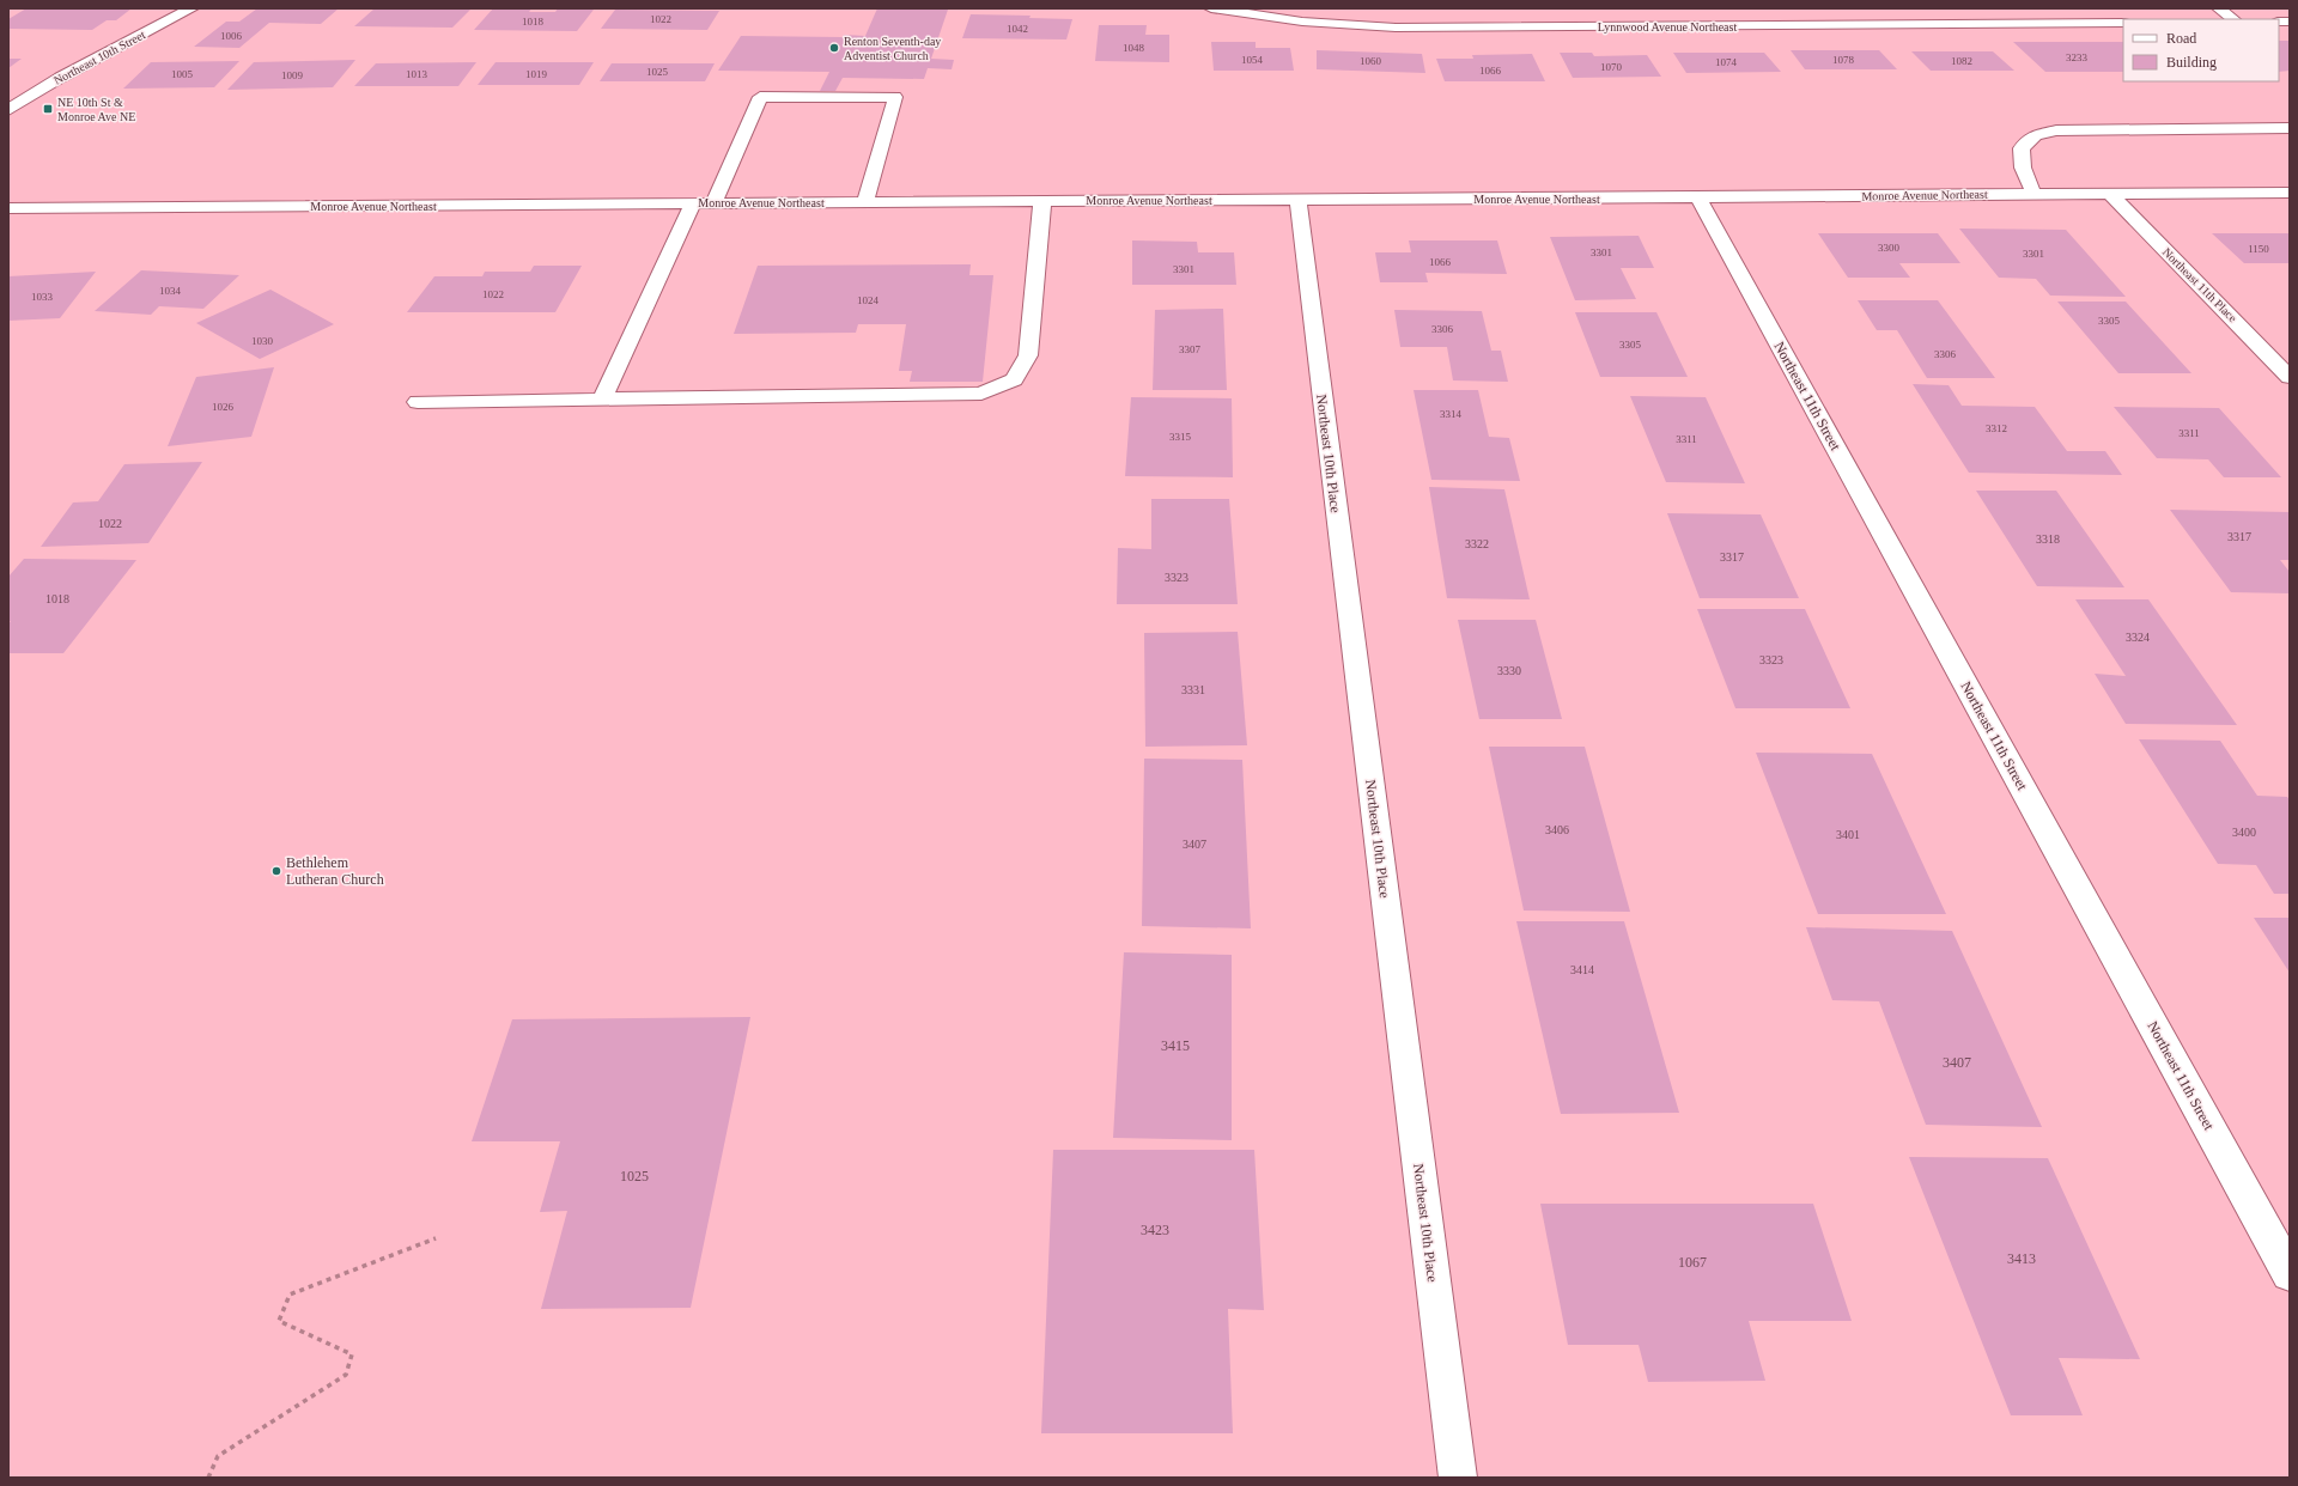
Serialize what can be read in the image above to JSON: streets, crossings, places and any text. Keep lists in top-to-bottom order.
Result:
{
  "streets": {
    "street": [
      "Lynnwood Avenue Northeast",
      "Northeast 10th Street",
      "Monroe Avenue Northeast",
      "Northeast 11th Place",
      "Northeast 11th Street",
      "Northeast 10th Place"
    ]
  },
  "crossings": [
    ["Monroe Avenue Northeast", "Northeast 11th Place"],
    ["Monroe Avenue Northeast", "Northeast 11th Street"],
    ["Monroe Avenue Northeast", "Northeast 10th Place"]
  ],
  "places": {
    "other": ["Renton Seventh-day Adventist Church", "Bethlehem Lutheran Church"],
    "transit": ["NE 10th St & Monroe Ave NE"]
  },
  "house_numbers": [
    "1022",
    "1018",
    "1042",
    "1006",
    "1048",
    "3233",
    "1054",
    "1078",
    "1060",
    "1082",
    "1074",
    "1070",
    "1066",
    "1025",
    "1005",
    "1013",
    "1019",
    "1009",
    "3300",
    "1150",
    "3301",
    "3301",
    "1066",
    "3301",
    "1034",
    "1022",
    "1033",
    "1024",
    "3305",
    "3306",
    "1030",
    "3305",
    "3307",
    "3306",
    "1026",
    "3314",
    "3312",
    "3311",
    "3315",
    "3311",
    "1022",
    "3317",
    "3318",
    "3322",
    "3317",
    "3323",
    "1018",
    "3324",
    "3323",
    "3330",
    "3331",
    "3406",
    "3400",
    "3401",
    "3407",
    "3414",
    "3415",
    "3407",
    "1025",
    "3423",
    "3413",
    "1067"
  ],
  "legend": ["Road", "Building"]
}
